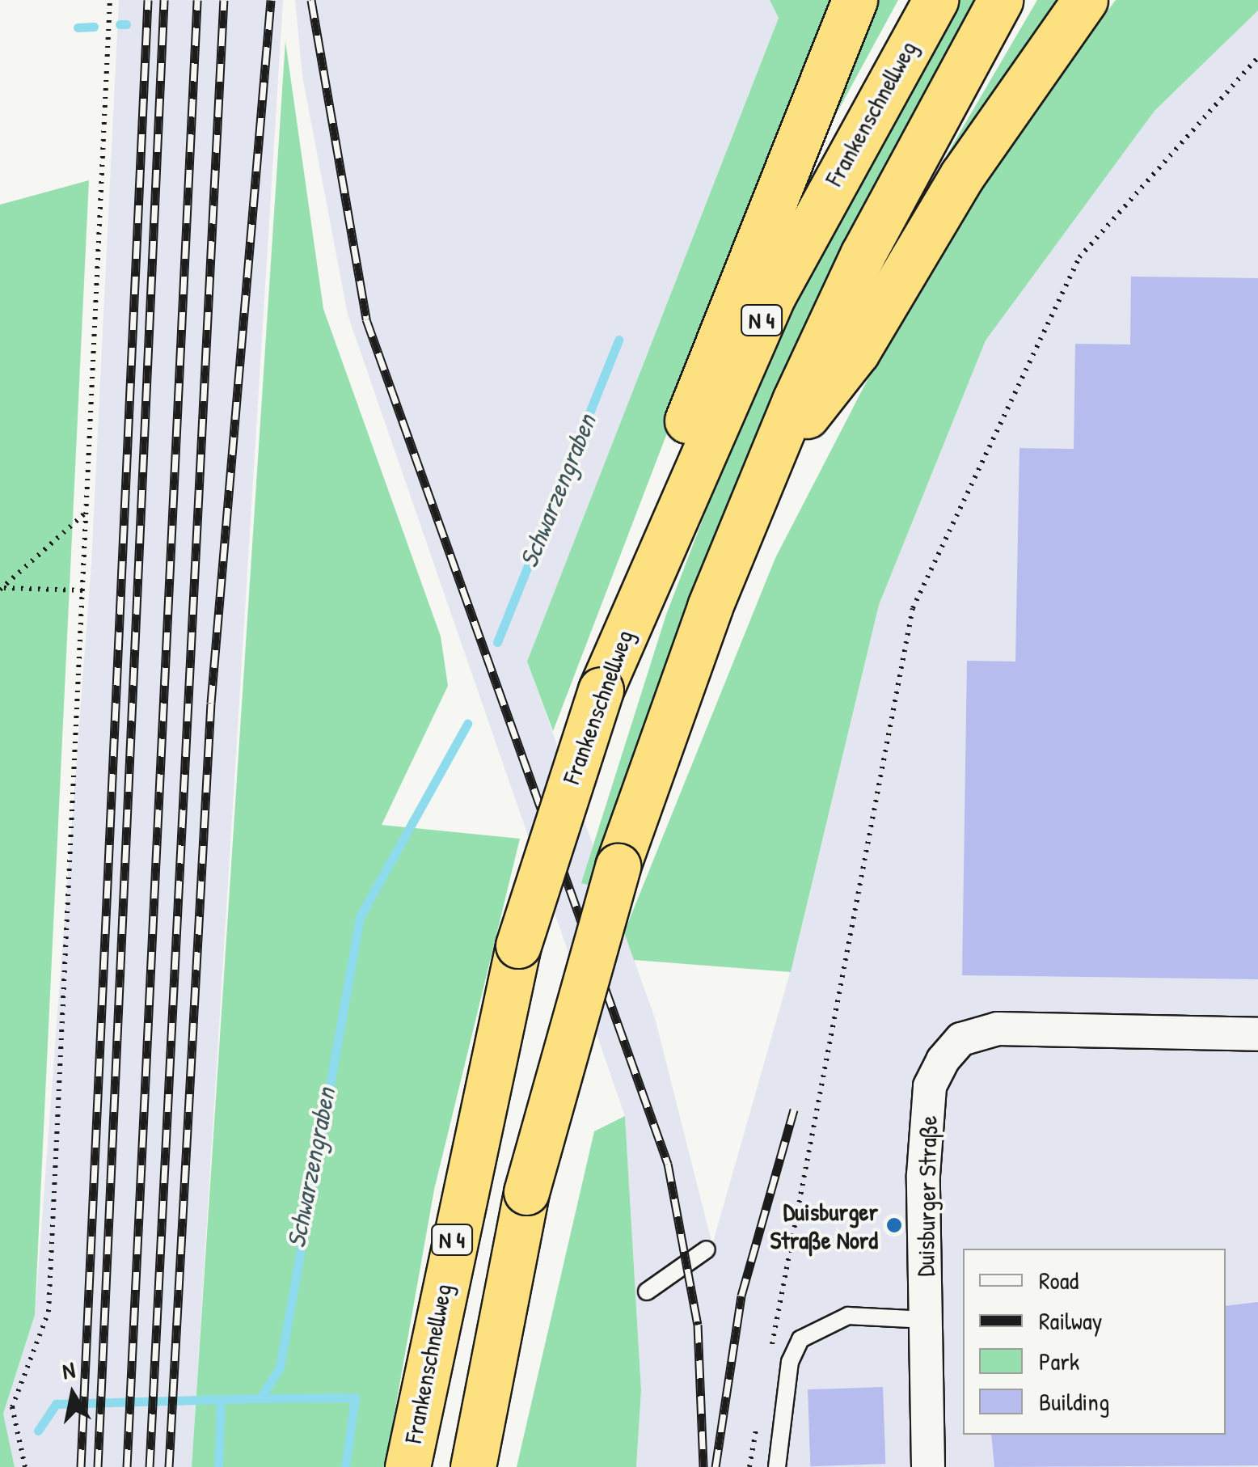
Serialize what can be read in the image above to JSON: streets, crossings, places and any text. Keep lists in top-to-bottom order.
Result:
{
  "streets": {
    "highway": ["Frankenschnellweg", "N 4"],
    "street": ["Duisburger Straße"]
  },
  "water": ["Schwarzengraben"],
  "places": ["Duisburger Straße Nord"],
  "legend": [
    "Road",
    "Railway",
    "Park",
    "Building"
  ],
  "north": "top"
}
